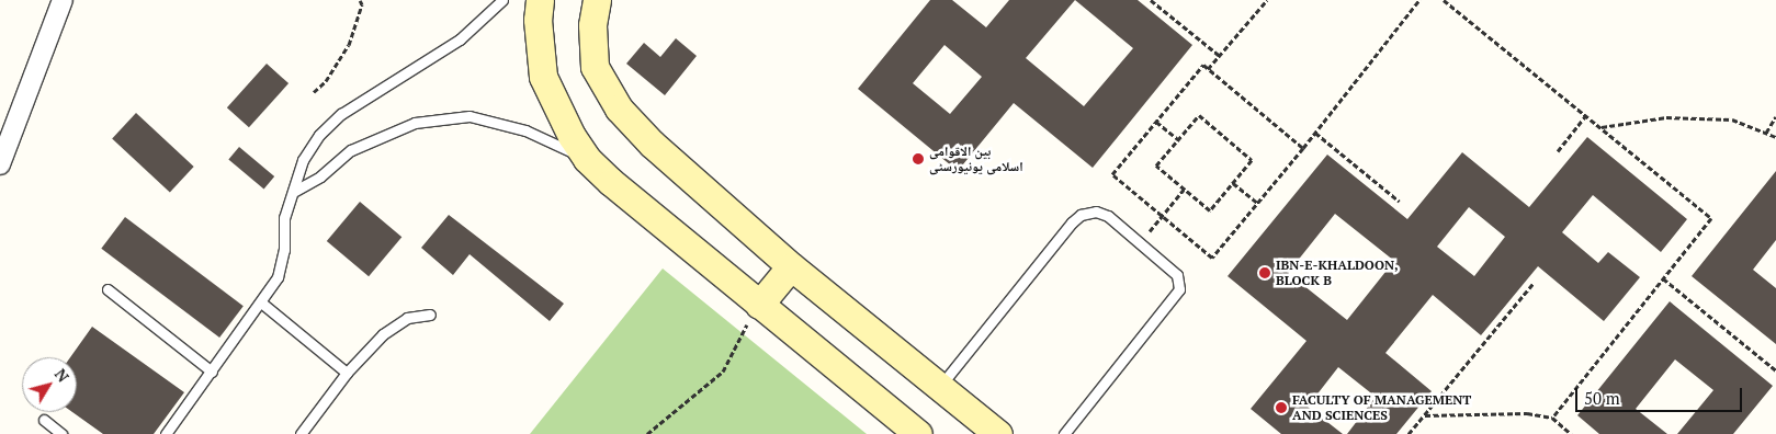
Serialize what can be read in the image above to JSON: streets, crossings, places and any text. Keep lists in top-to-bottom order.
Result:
{
  "places": ["بین الاقوامی اسلامی یونیورسٹی", "IBN-E-KHALDOON, BLOCK B", "FACULTY OF MANAGEMENT AND SCIENCES"],
  "scale_bar": "50 m",
  "north": "top right"
}
